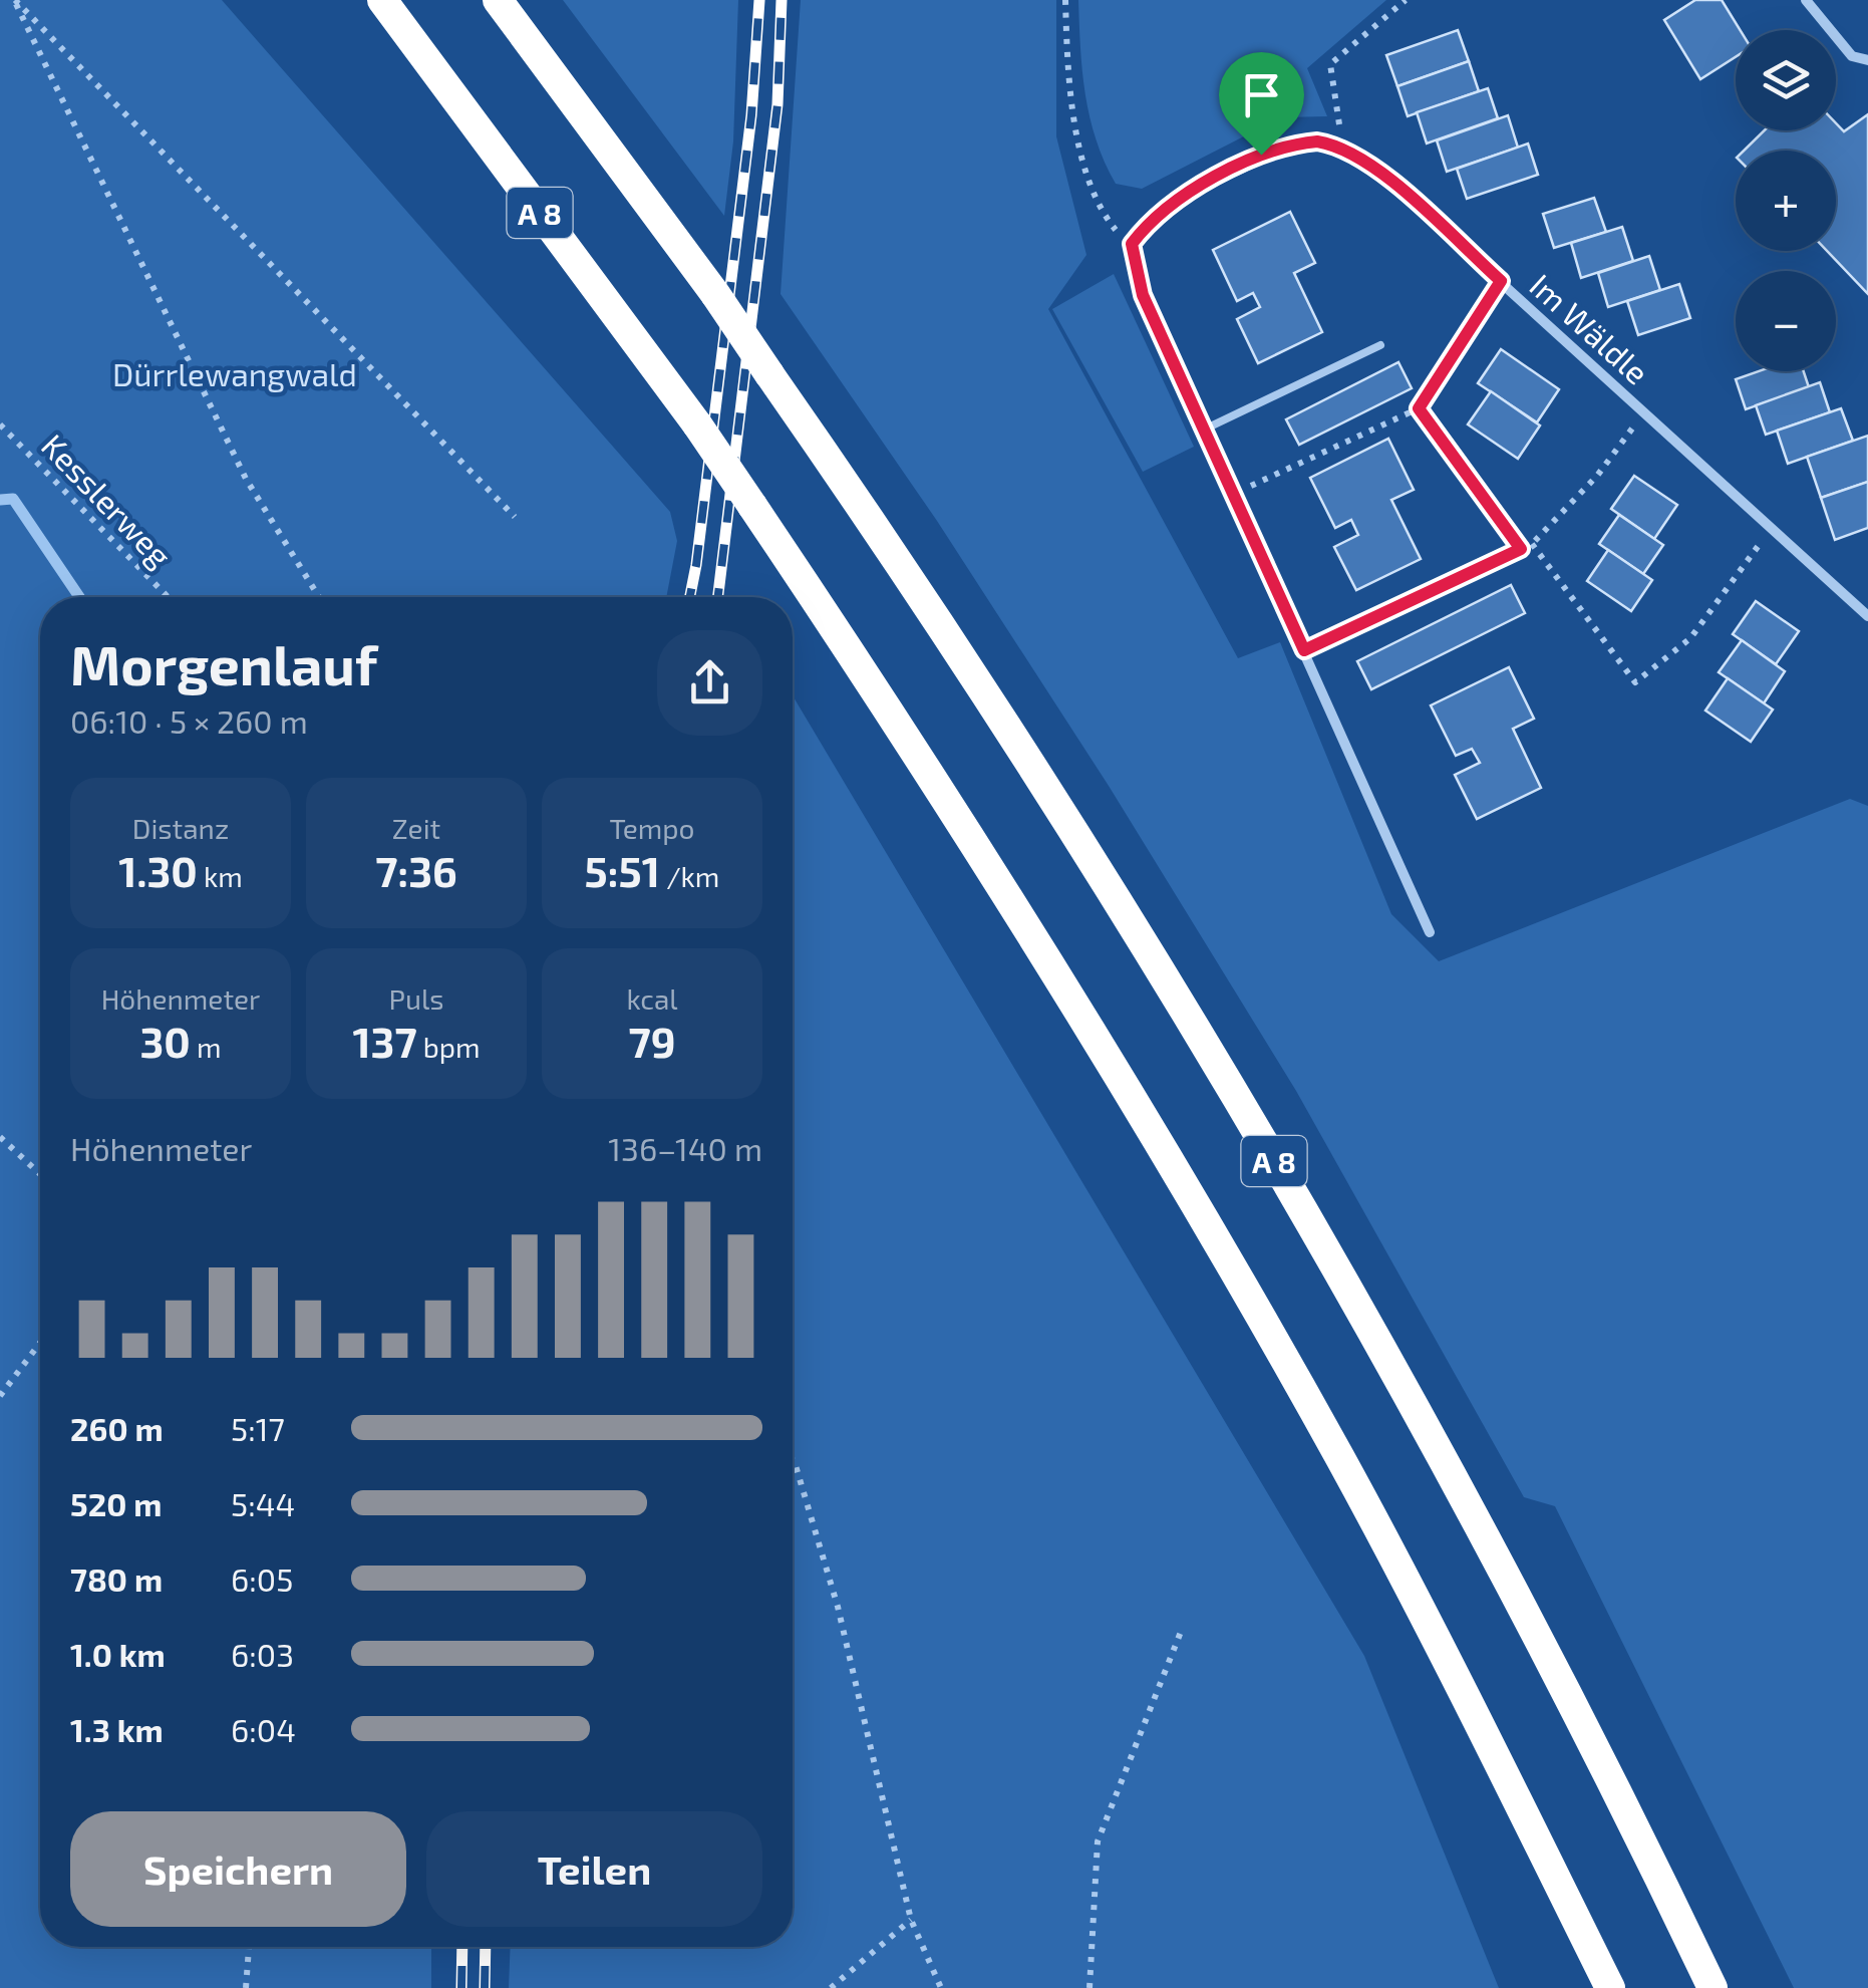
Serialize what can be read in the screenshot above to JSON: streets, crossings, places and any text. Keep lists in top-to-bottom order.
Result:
{
  "streets": {
    "highway": ["A 8"],
    "street": ["Im Wäldle"],
    "path": ["Kesslerweg"]
  },
  "parks": ["Dürrlewangwald"],
  "page": {
    "map_buttons": ["+", "−"],
    "heading": ["Morgenlauf", "06:10 · 5 × 260 m"],
    "stats": [
      ["Distanz", "1.30 km"],
      ["Zeit", "7:36"],
      ["Tempo", "5:51 /km"],
      ["Höhenmeter", "30 m"],
      ["Puls", "137 bpm"],
      ["kcal", "79"]
    ],
    "chart": ["Höhenmeter", "136–140 m"],
    "list": [
      {
        "name": "260 m",
        "note": "5:17"
      },
      {
        "name": "520 m",
        "note": "5:44"
      },
      {
        "name": "780 m",
        "note": "6:05"
      },
      {
        "name": "1.0 km",
        "note": "6:03"
      },
      {
        "name": "1.3 km",
        "note": "6:04"
      }
    ],
    "buttons": ["Speichern", "Teilen"]
  }
}
